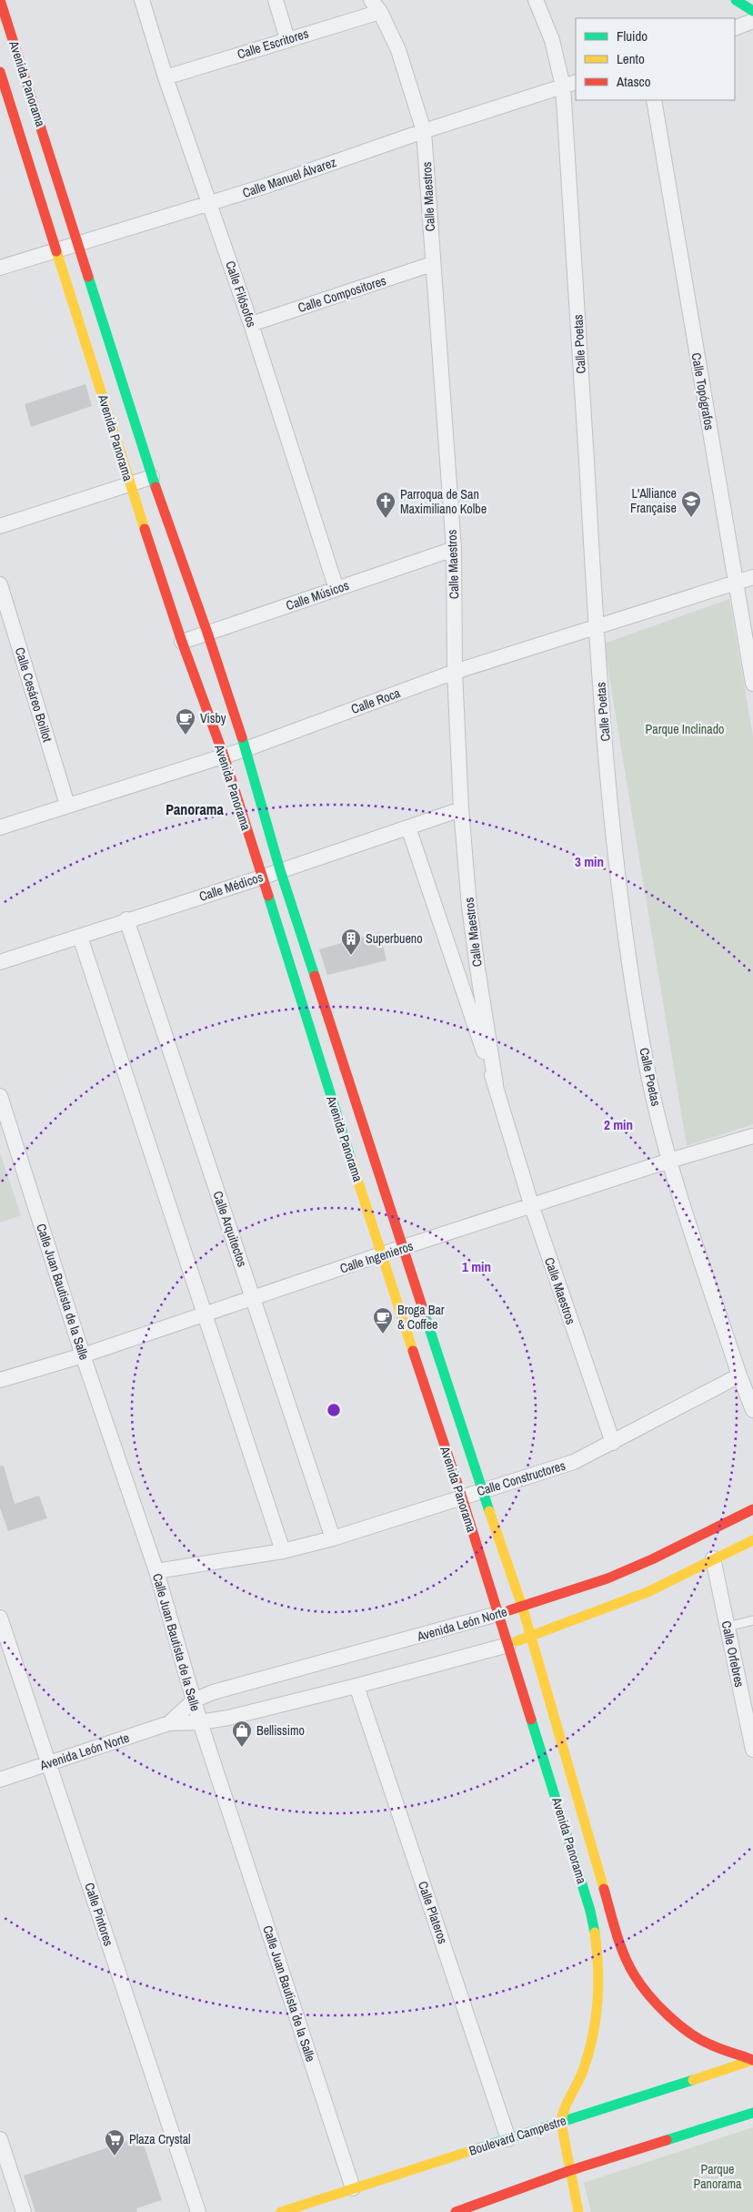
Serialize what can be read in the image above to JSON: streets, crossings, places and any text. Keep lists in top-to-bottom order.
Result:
{
  "streets": {
    "street": [
      "Calle Escritores",
      "Avenida Panorama",
      "Calle Manuel Álvarez",
      "Calle Maestros",
      "Calle Filósofos",
      "Calle Compositores",
      "Calle Poetas",
      "Calle Topógrafos",
      "Calle Músicos",
      "Calle Cesáreo Boillot",
      "Calle Roca",
      "Calle Médicos",
      "Calle Arquitectos",
      "Calle Ingenieros",
      "Calle Juan Bautista de la Salle",
      "Calle Constructores",
      "Avenida León Norte",
      "Calle Orfebres",
      "Calle Plateros",
      "Calle Pintores",
      "Boulevard Campestre"
    ]
  },
  "crossings": [
    ["Calle Escritores", "Calle Maestros"],
    ["Calle Escritores", "Calle Filósofos"],
    ["Avenida Panorama", "Calle Manuel Álvarez"],
    ["Avenida Panorama", "Calle Músicos"],
    ["Avenida Panorama", "Calle Roca"],
    ["Avenida Panorama", "Calle Médicos"],
    ["Avenida Panorama", "Calle Ingenieros"],
    ["Avenida Panorama", "Calle Constructores"],
    ["Avenida Panorama", "Avenida León Norte"],
    ["Avenida Panorama", "Boulevard Campestre"],
    ["Calle Manuel Álvarez", "Calle Maestros"],
    ["Calle Manuel Álvarez", "Calle Filósofos"],
    ["Calle Manuel Álvarez", "Calle Poetas"],
    ["Calle Maestros", "Calle Compositores"],
    ["Calle Maestros", "Calle Músicos"],
    ["Calle Maestros", "Calle Roca"],
    ["Calle Maestros", "Calle Médicos"],
    ["Calle Maestros", "Calle Ingenieros"],
    ["Calle Maestros", "Calle Constructores"],
    ["Calle Filósofos", "Calle Compositores"],
    ["Calle Filósofos", "Calle Músicos"],
    ["Calle Poetas", "Calle Roca"],
    ["Calle Poetas", "Calle Ingenieros"],
    ["Calle Poetas", "Calle Constructores"],
    ["Calle Topógrafos", "Calle Roca"],
    ["Calle Cesáreo Boillot", "Calle Roca"],
    ["Calle Médicos", "Calle Arquitectos"],
    ["Calle Arquitectos", "Calle Ingenieros"],
    ["Calle Arquitectos", "Calle Constructores"],
    ["Calle Ingenieros", "Calle Juan Bautista de la Salle"],
    ["Calle Juan Bautista de la Salle", "Calle Constructores"],
    ["Calle Juan Bautista de la Salle", "Avenida León Norte"],
    ["Calle Juan Bautista de la Salle", "Boulevard Campestre"],
    ["Avenida León Norte", "Calle Orfebres"],
    ["Avenida León Norte", "Calle Plateros"],
    ["Avenida León Norte", "Calle Pintores"],
    ["Calle Plateros", "Boulevard Campestre"]
  ],
  "districts": ["Panorama"],
  "parks": ["Parque Inclinado", "Parque Panorama"],
  "places": {
    "school or university": ["L'Alliance Française"],
    "church": ["Parroqua de San Maximiliano Kolbe"],
    "cafe": ["Visby", "Broga Bar & Coffee"],
    "building": ["Superbueno"],
    "shop": ["Bellissimo"],
    "supermarket": ["Plaza Crystal"]
  },
  "legend": ["Fluido", "Lento", "Atasco"],
  "rings": ["3 min", "2 min", "1 min"]
}
